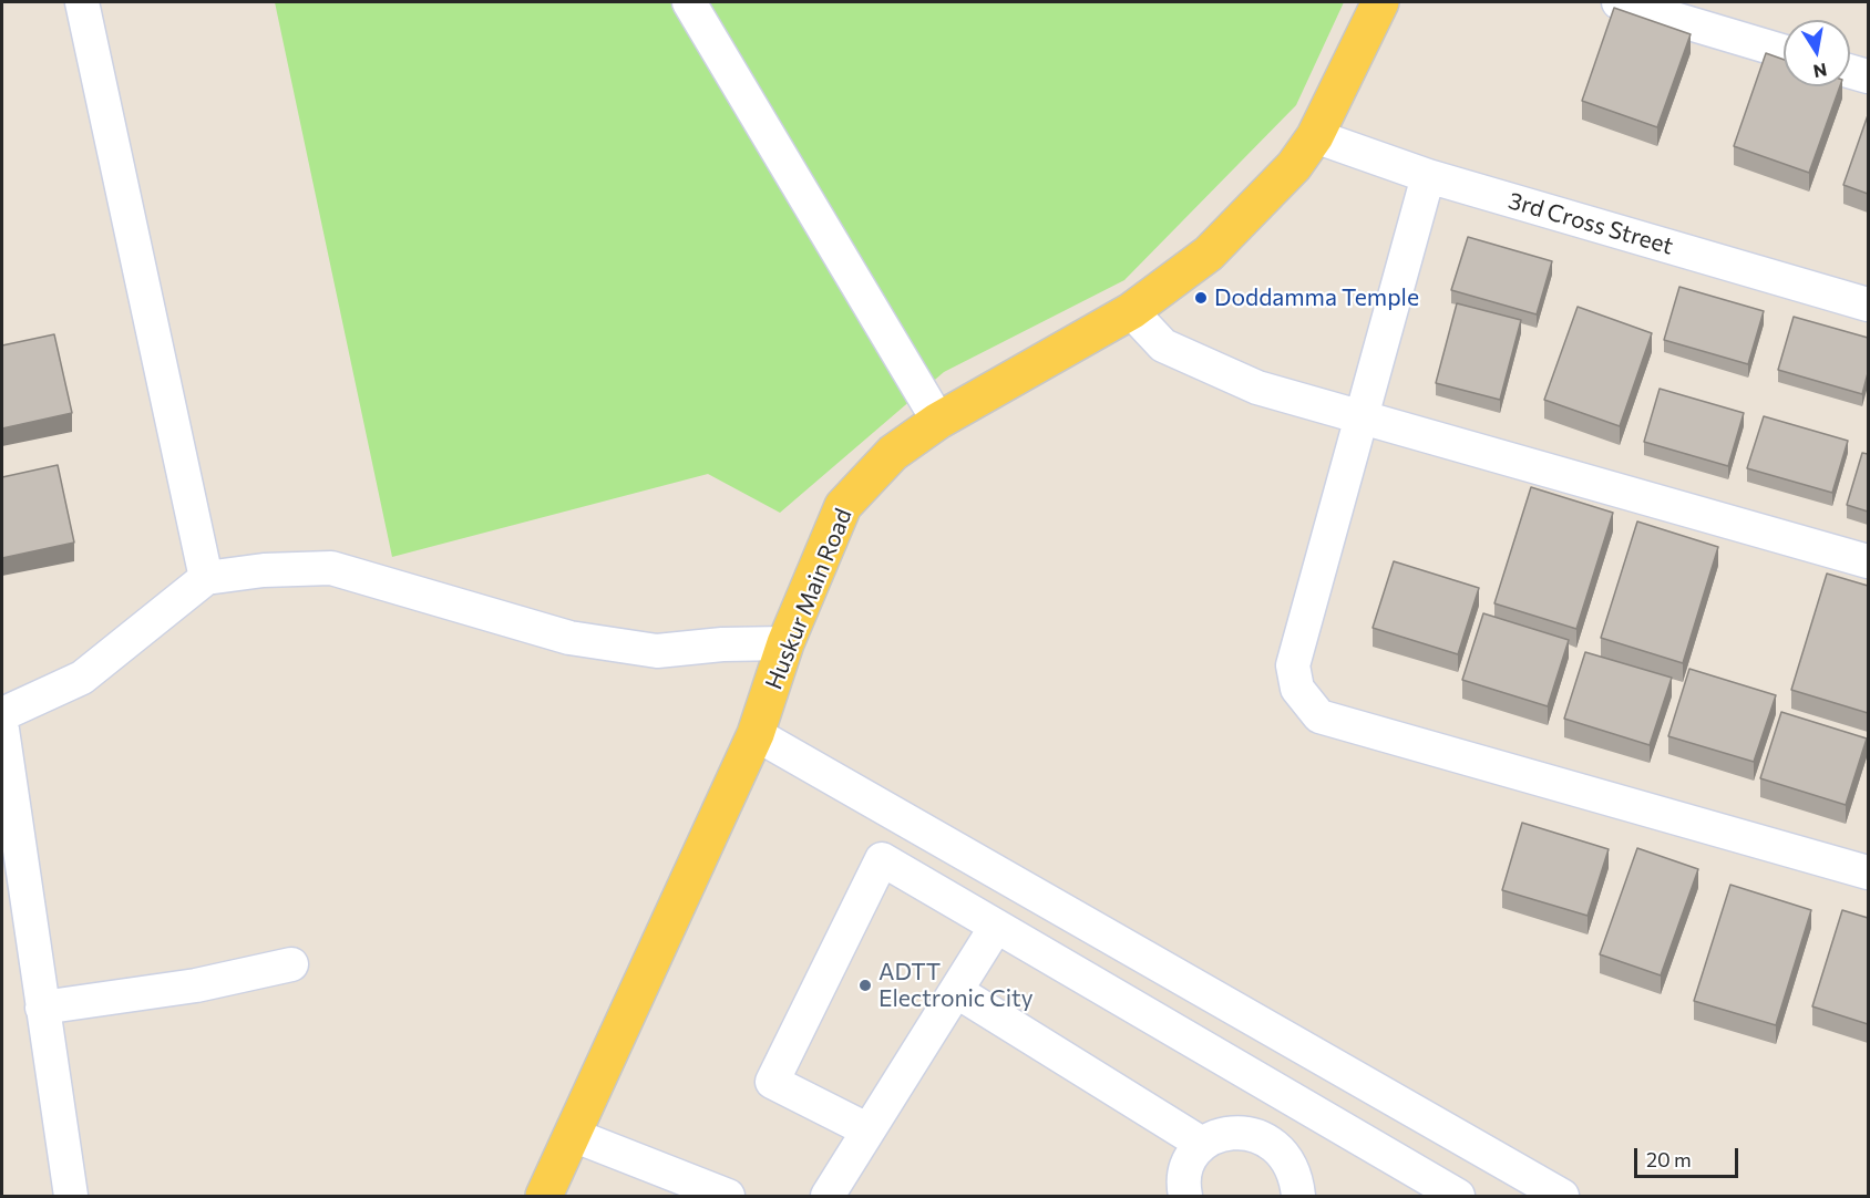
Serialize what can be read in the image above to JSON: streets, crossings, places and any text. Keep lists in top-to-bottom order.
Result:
{
  "streets": {
    "main road": ["Huskur Main Road"],
    "street": ["3rd Cross Street"]
  },
  "crossings": [
    ["3rd Cross Street", "Huskur Main Road"]
  ],
  "places": ["Doddamma Temple", "ADTT Electronic City"],
  "scale_bar": "20 m",
  "north": "bottom"
}
